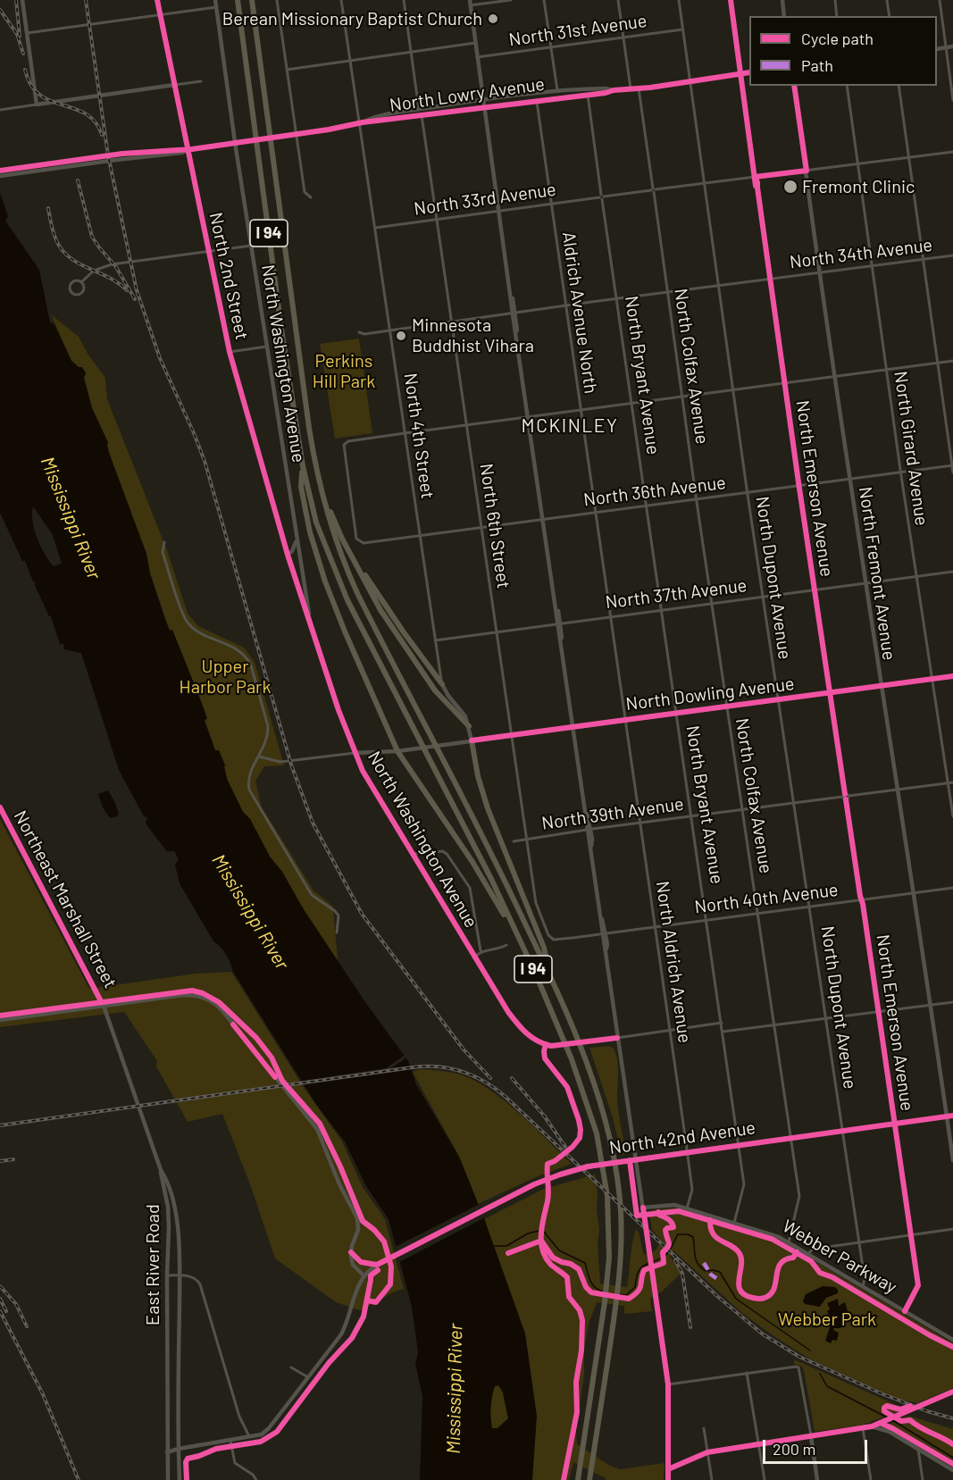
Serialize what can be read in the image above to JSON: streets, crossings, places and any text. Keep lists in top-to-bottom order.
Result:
{
  "streets": {
    "highway": ["I 94"],
    "street": [
      "North 31st Avenue",
      "North Lowry Avenue",
      "North 33rd Avenue",
      "North 34th Avenue",
      "North 2nd Street",
      "Aldrich Avenue North",
      "North Washington Avenue",
      "North Colfax Avenue",
      "North Bryant Avenue",
      "North 4th Street",
      "North Girard Avenue",
      "North Emerson Avenue",
      "North 36th Avenue",
      "North 6th Street",
      "North Fremont Avenue",
      "North Dupont Avenue",
      "North 37th Avenue",
      "North Dowling Avenue",
      "North 39th Avenue",
      "North 40th Avenue",
      "Northeast Marshall Street",
      "North Aldrich Avenue",
      "North 42nd Avenue",
      "Webber Parkway",
      "East River Road"
    ]
  },
  "crossings": [
    ["North 31st Avenue", "North Dupont Avenue"],
    ["North Lowry Avenue", "North 2nd Street"],
    ["North Lowry Avenue", "Aldrich Avenue North"],
    ["North Lowry Avenue", "North Washington Avenue"],
    ["North Lowry Avenue", "North Colfax Avenue"],
    ["North Lowry Avenue", "North Bryant Avenue"],
    ["North Lowry Avenue", "North 4th Street"],
    ["North Lowry Avenue", "North Emerson Avenue"],
    ["North Lowry Avenue", "North 6th Street"],
    ["North Lowry Avenue", "North Dupont Avenue"],
    ["North 33rd Avenue", "Aldrich Avenue North"],
    ["North 33rd Avenue", "North Colfax Avenue"],
    ["North 33rd Avenue", "North Bryant Avenue"],
    ["North 33rd Avenue", "North 4th Street"],
    ["North 33rd Avenue", "North Girard Avenue"],
    ["North 33rd Avenue", "North Emerson Avenue"],
    ["North 33rd Avenue", "North 6th Street"],
    ["North 33rd Avenue", "North Fremont Avenue"],
    ["North 33rd Avenue", "North Dupont Avenue"],
    ["North 34th Avenue", "Aldrich Avenue North"],
    ["North 34th Avenue", "North Colfax Avenue"],
    ["North 34th Avenue", "North Bryant Avenue"],
    ["North 34th Avenue", "North 4th Street"],
    ["North 34th Avenue", "North Girard Avenue"],
    ["North 34th Avenue", "North Emerson Avenue"],
    ["North 34th Avenue", "North 6th Street"],
    ["North 34th Avenue", "North Fremont Avenue"],
    ["North 34th Avenue", "North Dupont Avenue"],
    ["North 2nd Street", "North Washington Avenue"],
    ["Aldrich Avenue North", "North 36th Avenue"],
    ["Aldrich Avenue North", "North 37th Avenue"],
    ["Aldrich Avenue North", "North Dowling Avenue"],
    ["Aldrich Avenue North", "North Aldrich Avenue"],
    ["North Washington Avenue", "North Dowling Avenue"],
    ["North Colfax Avenue", "North 36th Avenue"],
    ["North Colfax Avenue", "North 37th Avenue"],
    ["North Colfax Avenue", "North Dowling Avenue"],
    ["North Colfax Avenue", "North 39th Avenue"],
    ["North Colfax Avenue", "North 40th Avenue"],
    ["North Colfax Avenue", "North 42nd Avenue"],
    ["North Colfax Avenue", "Webber Parkway"],
    ["North Bryant Avenue", "North 36th Avenue"],
    ["North Bryant Avenue", "North 37th Avenue"],
    ["North Bryant Avenue", "North Dowling Avenue"],
    ["North Bryant Avenue", "North 39th Avenue"],
    ["North Bryant Avenue", "North 40th Avenue"],
    ["North Bryant Avenue", "North 42nd Avenue"],
    ["North Bryant Avenue", "Webber Parkway"],
    ["North 4th Street", "North 36th Avenue"],
    ["North 4th Street", "North 37th Avenue"],
    ["North 4th Street", "North Dowling Avenue"],
    ["North Girard Avenue", "North 36th Avenue"],
    ["North Girard Avenue", "North 37th Avenue"],
    ["North Girard Avenue", "North Dowling Avenue"],
    ["North Girard Avenue", "North 39th Avenue"],
    ["North Emerson Avenue", "North 36th Avenue"],
    ["North Emerson Avenue", "North 37th Avenue"],
    ["North Emerson Avenue", "North Dowling Avenue"],
    ["North Emerson Avenue", "North 39th Avenue"],
    ["North Emerson Avenue", "North 40th Avenue"],
    ["North Emerson Avenue", "North 42nd Avenue"],
    ["North Emerson Avenue", "Webber Parkway"],
    ["North 36th Avenue", "North 6th Street"],
    ["North 36th Avenue", "North Fremont Avenue"],
    ["North 36th Avenue", "North Dupont Avenue"],
    ["North 6th Street", "North 37th Avenue"],
    ["North 6th Street", "North Dowling Avenue"],
    ["North 6th Street", "North 39th Avenue"],
    ["North 6th Street", "North 40th Avenue"],
    ["North Fremont Avenue", "North 37th Avenue"],
    ["North Fremont Avenue", "North Dowling Avenue"],
    ["North Fremont Avenue", "North 39th Avenue"],
    ["North Fremont Avenue", "North 40th Avenue"],
    ["North Fremont Avenue", "North 42nd Avenue"],
    ["North Dupont Avenue", "North 37th Avenue"],
    ["North Dupont Avenue", "North Dowling Avenue"],
    ["North Dupont Avenue", "North 39th Avenue"],
    ["North Dupont Avenue", "North 40th Avenue"],
    ["North Dupont Avenue", "North 42nd Avenue"],
    ["North Dupont Avenue", "Webber Parkway"],
    ["North Dowling Avenue", "North Aldrich Avenue"],
    ["North 39th Avenue", "North Aldrich Avenue"],
    ["North 40th Avenue", "North Aldrich Avenue"],
    ["Northeast Marshall Street", "East River Road"],
    ["North Aldrich Avenue", "North 42nd Avenue"],
    ["North Aldrich Avenue", "Webber Parkway"]
  ],
  "districts": ["MCKINLEY"],
  "water": ["Mississippi River"],
  "parks": ["Perkins Hill Park", "Upper Harbor Park", "Webber Park"],
  "places": ["Berean Missionary Baptist Church", "Fremont Clinic", "Minnesota Buddhist Vihara"],
  "legend": ["Cycle path", "Path"],
  "scale_bar": "200 m"
}
